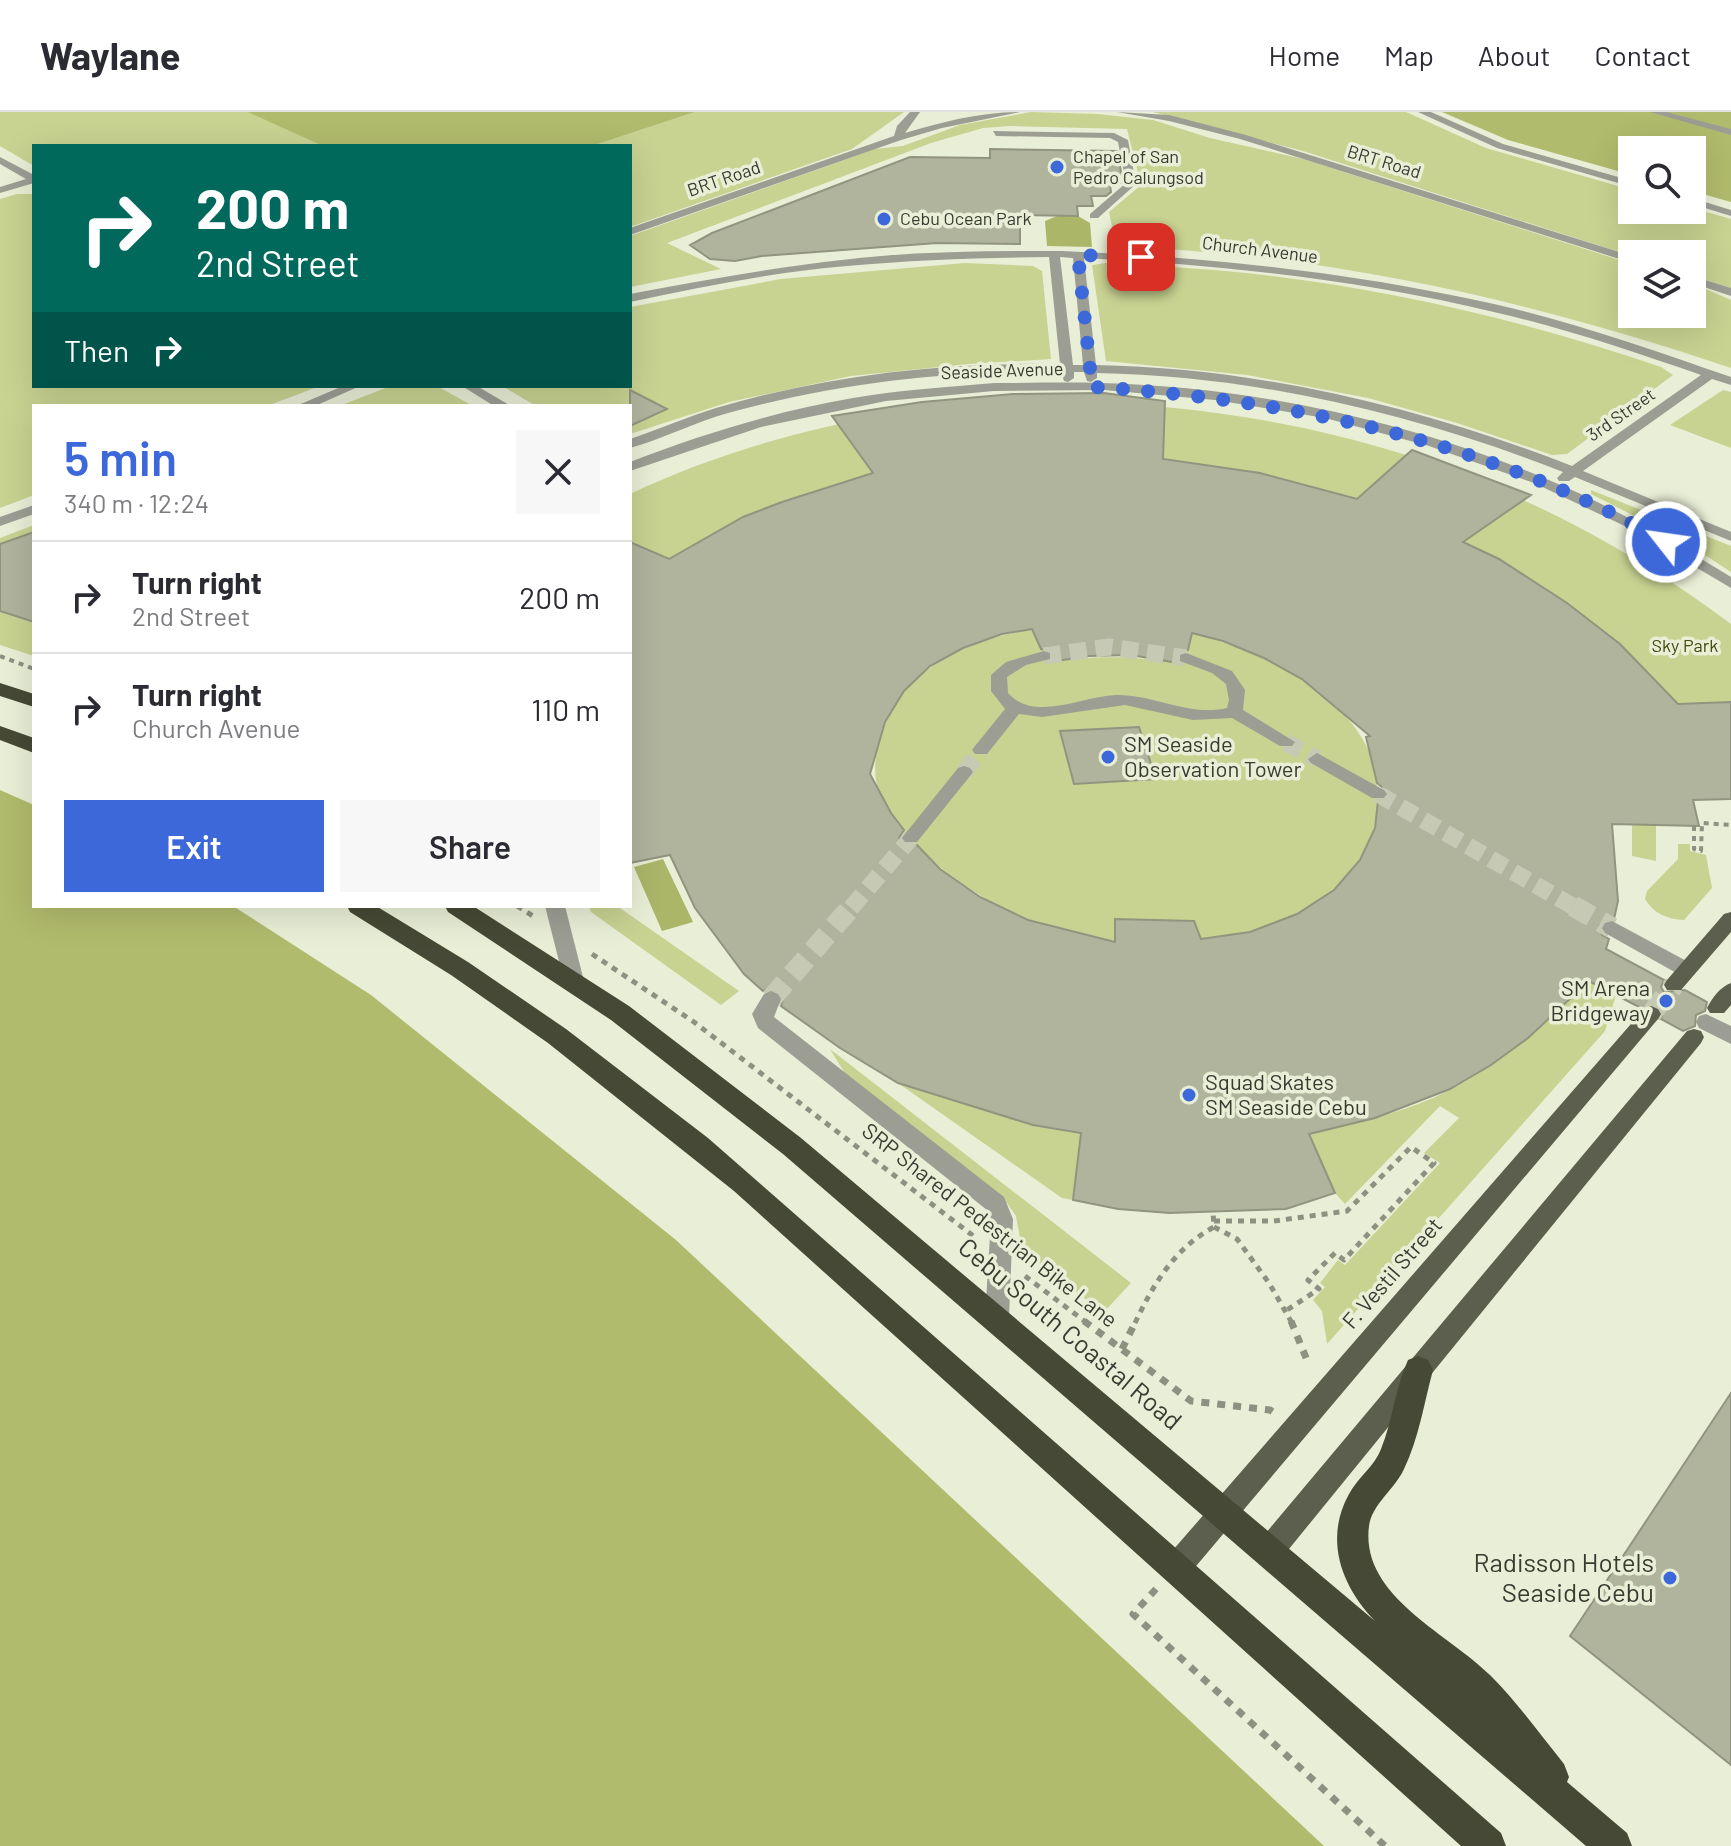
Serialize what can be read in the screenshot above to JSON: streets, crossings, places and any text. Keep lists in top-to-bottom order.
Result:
{
  "streets": {
    "highway": ["Cebu South Coastal Road"],
    "main road": ["F. Vestil Street"],
    "street": [
      "BRT Road",
      "Church Avenue",
      "Seaside Avenue",
      "3rd Street"
    ],
    "path": ["SRP Shared Pedestrian Bike Lane"]
  },
  "crossings": [
    ["Church Avenue", "3rd Street"],
    ["Seaside Avenue", "3rd Street"],
    ["SRP Shared Pedestrian Bike Lane", "F. Vestil Street"],
    ["F. Vestil Street", "Cebu South Coastal Road"]
  ],
  "parks": ["Sky Park"],
  "places": [
    "Chapel of San Pedro Calungsod",
    "Cebu Ocean Park",
    "SM Seaside Observation Tower",
    "SM Arena Bridgeway",
    "Squad Skates SM Seaside Cebu",
    "Radisson Hotels Seaside Cebu"
  ],
  "page": {
    "header": "Waylane",
    "nav": [
      "Home",
      "Map",
      "About",
      "Contact"
    ],
    "turn": ["200 m", "2nd Street"],
    "then": "Then",
    "heading": ["5 min", "340 m · 12:24"],
    "list": [
      {
        "name": "Turn right",
        "note": "2nd Street",
        "value": "200 m"
      },
      {
        "name": "Turn right",
        "note": "Church Avenue",
        "value": "110 m"
      }
    ],
    "buttons": ["Exit", "Share"]
  }
}
